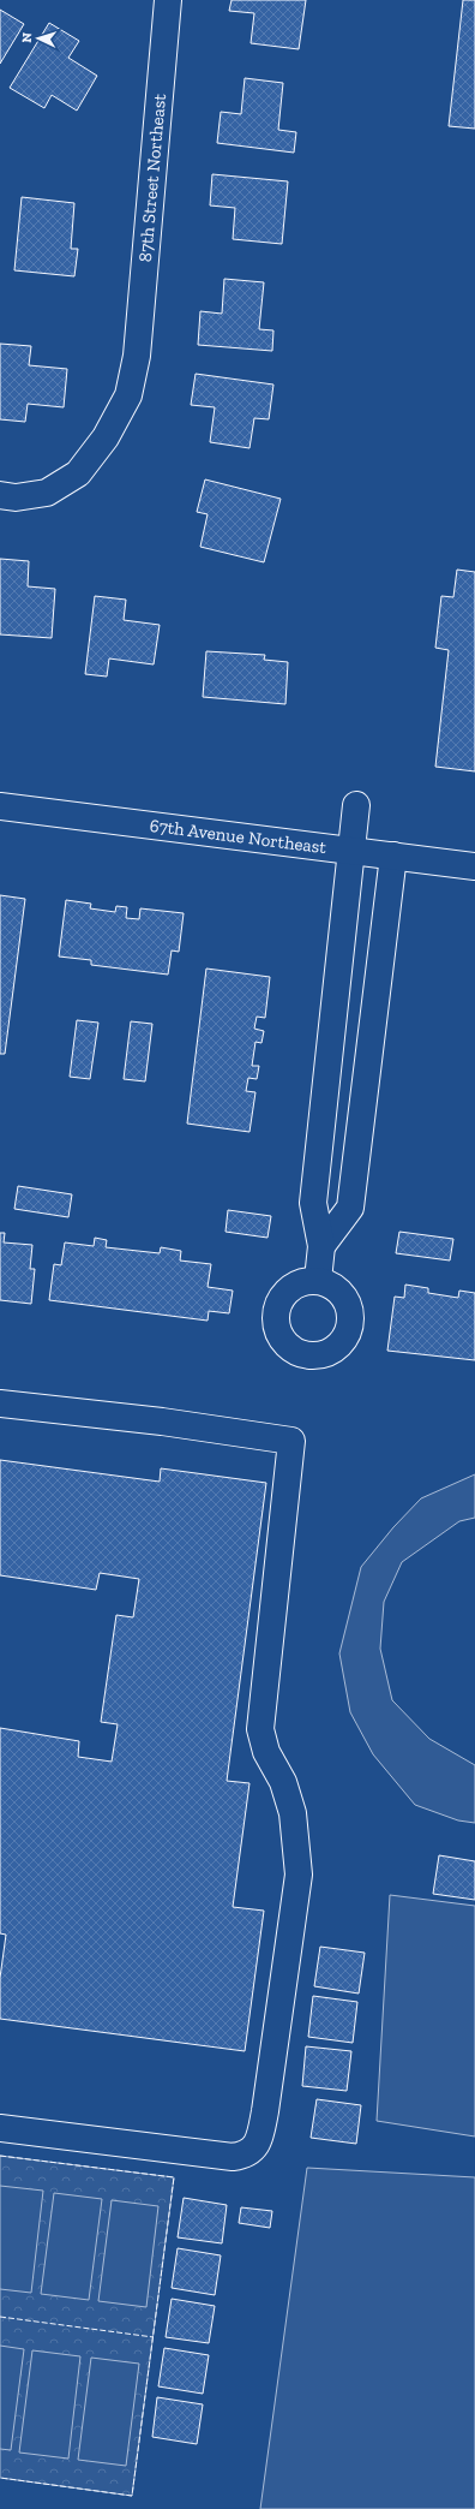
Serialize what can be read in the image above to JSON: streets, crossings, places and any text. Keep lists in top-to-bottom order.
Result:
{
  "streets": {
    "street": ["87th Street Northeast", "67th Avenue Northeast"]
  },
  "north": "left"
}
